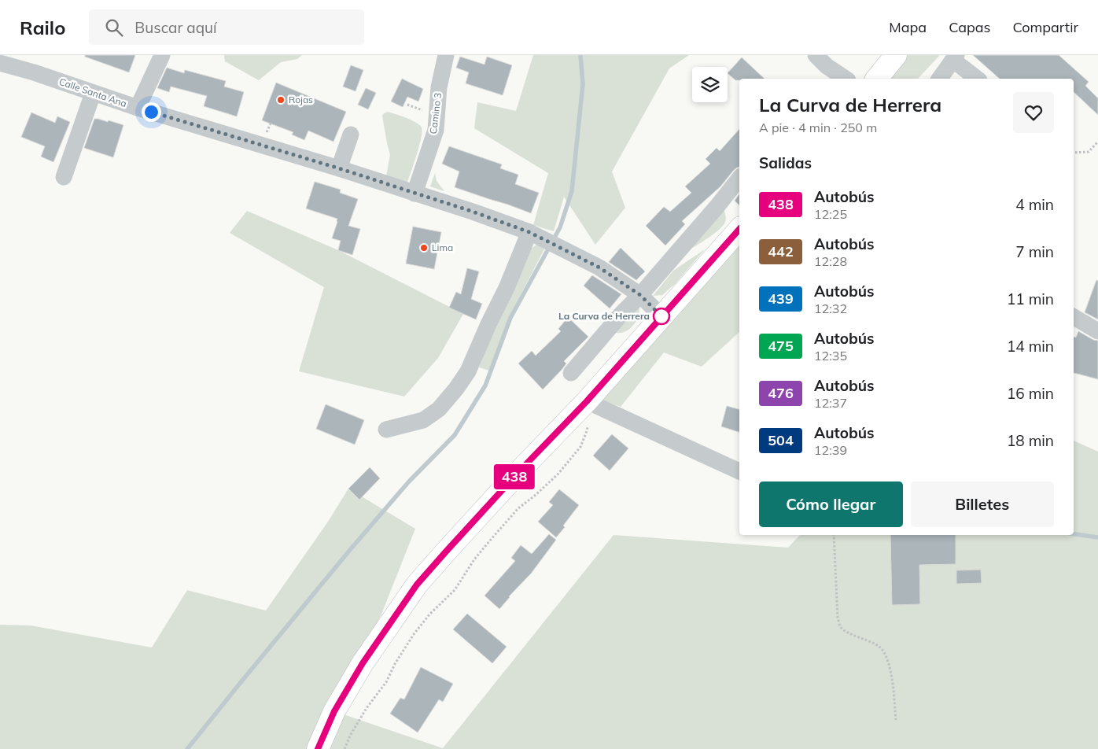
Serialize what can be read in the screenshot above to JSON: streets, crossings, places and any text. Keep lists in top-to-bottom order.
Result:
{
  "streets": {
    "street": ["Calle Santa Ana", "Camino 3"]
  },
  "crossings": [
    ["Calle Santa Ana", "Camino 3"]
  ],
  "places": ["Rojas", "Lima", "La Curva de Herrera"],
  "lines": ["bus line 438"],
  "page": {
    "header": "Railo",
    "search": "Buscar aquí",
    "nav": ["Mapa", "Capas", "Compartir"],
    "on_map": "438",
    "heading": [
      ["La Curva de Herrera", "A pie · 4 min · 250 m"],
      "Salidas"
    ],
    "list": [
      {
        "mark": "438",
        "name": "Autobús",
        "note": "12:25",
        "value": "4 min"
      },
      {
        "mark": "442",
        "name": "Autobús",
        "note": "12:28",
        "value": "7 min"
      },
      {
        "mark": "439",
        "name": "Autobús",
        "note": "12:32",
        "value": "11 min"
      },
      {
        "mark": "475",
        "name": "Autobús",
        "note": "12:35",
        "value": "14 min"
      },
      {
        "mark": "476",
        "name": "Autobús",
        "note": "12:37",
        "value": "16 min"
      },
      {
        "mark": "504",
        "name": "Autobús",
        "note": "12:39",
        "value": "18 min"
      }
    ],
    "buttons": ["Cómo llegar", "Billetes"]
  }
}
